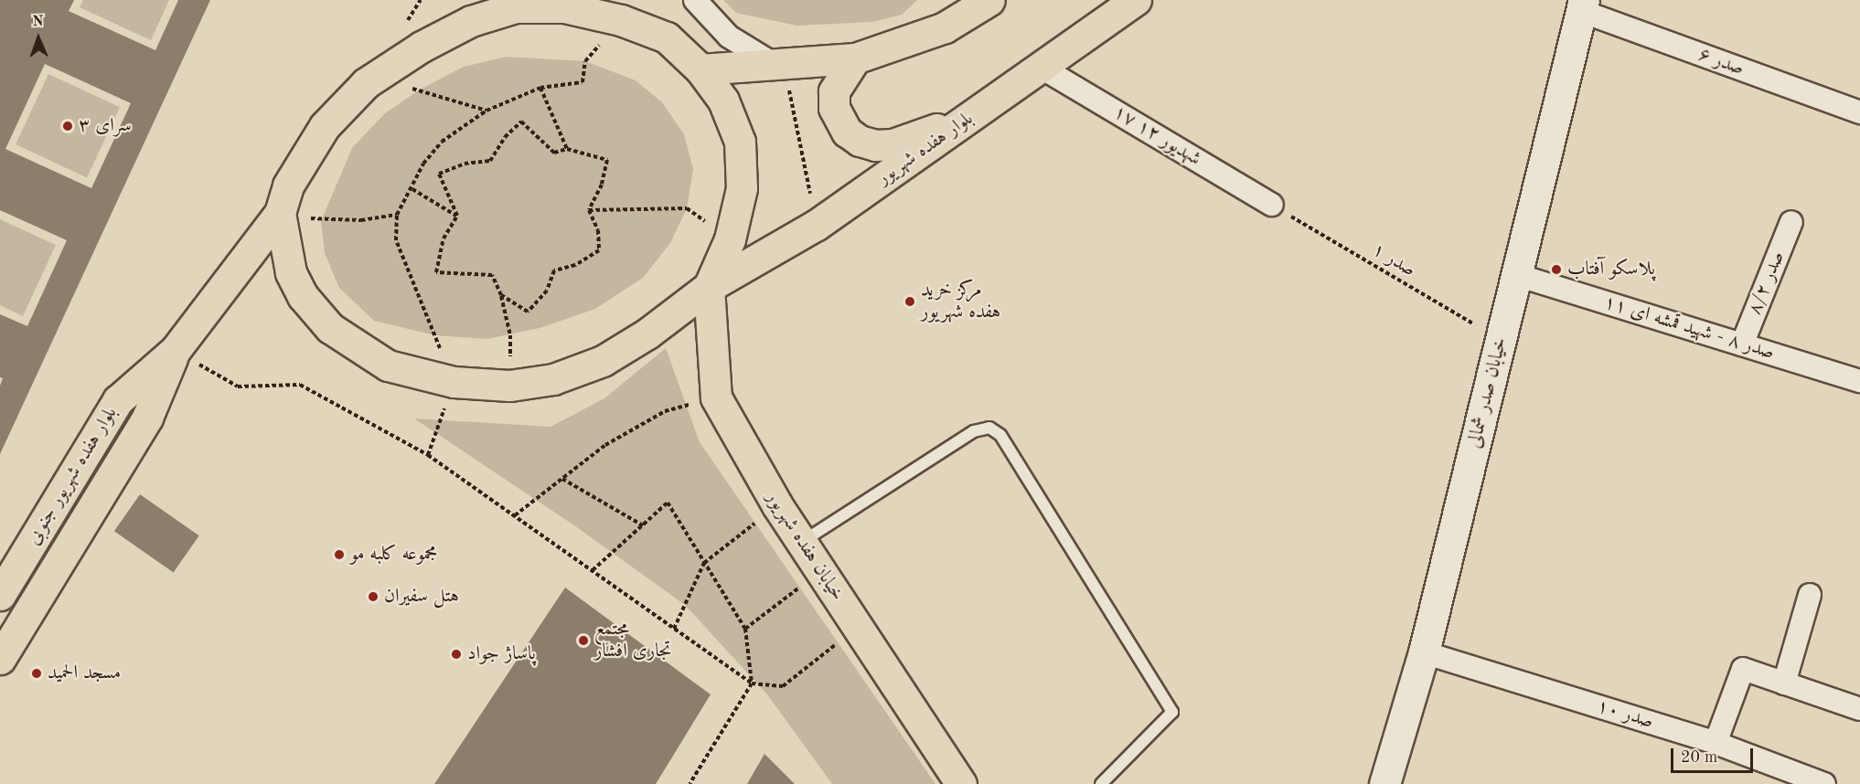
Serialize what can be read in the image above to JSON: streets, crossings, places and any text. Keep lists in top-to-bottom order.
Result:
{
  "streets": {
    "main road": [
      "بلوار هفده شهریور",
      "خیابان صدر شمالی",
      "بلوار هفده شهریور جنوبی",
      "خیابان هفده شهریور"
    ],
    "street": [
      "صدر ۶",
      "۱۷ شهدیور ۱۲",
      "صدر ۸/۲",
      "صدر ۸ - شهید قمشه ای ۱۱",
      "صدر ۱۰"
    ],
    "path": ["صدر ۱"]
  },
  "crossings": [
    ["صدر ۶", "خیابان صدر شمالی"],
    ["۱۷ شهدیور ۱۲", "بلوار هفده شهریور"],
    ["۱۷ شهدیور ۱۲", "صدر ۱"],
    ["بلوار هفده شهریور", "بلوار هفده شهریور جنوبی"],
    ["بلوار هفده شهریور", "خیابان هفده شهریور"],
    ["صدر ۱", "خیابان صدر شمالی"],
    ["صدر ۸/۲", "صدر ۸ - شهید قمشه ای ۱۱"],
    ["صدر ۸ - شهید قمشه ای ۱۱", "خیابان صدر شمالی"],
    ["خیابان صدر شمالی", "صدر ۱۰"]
  ],
  "places": [
    "سرای ۳",
    "پلاسکو آفتاب",
    "مرکز خرید هفده شهریور",
    "مجموعه کلبه مو",
    "هتل سفیران",
    "مجتمع تجاری افشار",
    "پاساژ جواد",
    "مسجد الحمید"
  ],
  "scale_bar": "20 m",
  "north": "top"
}
